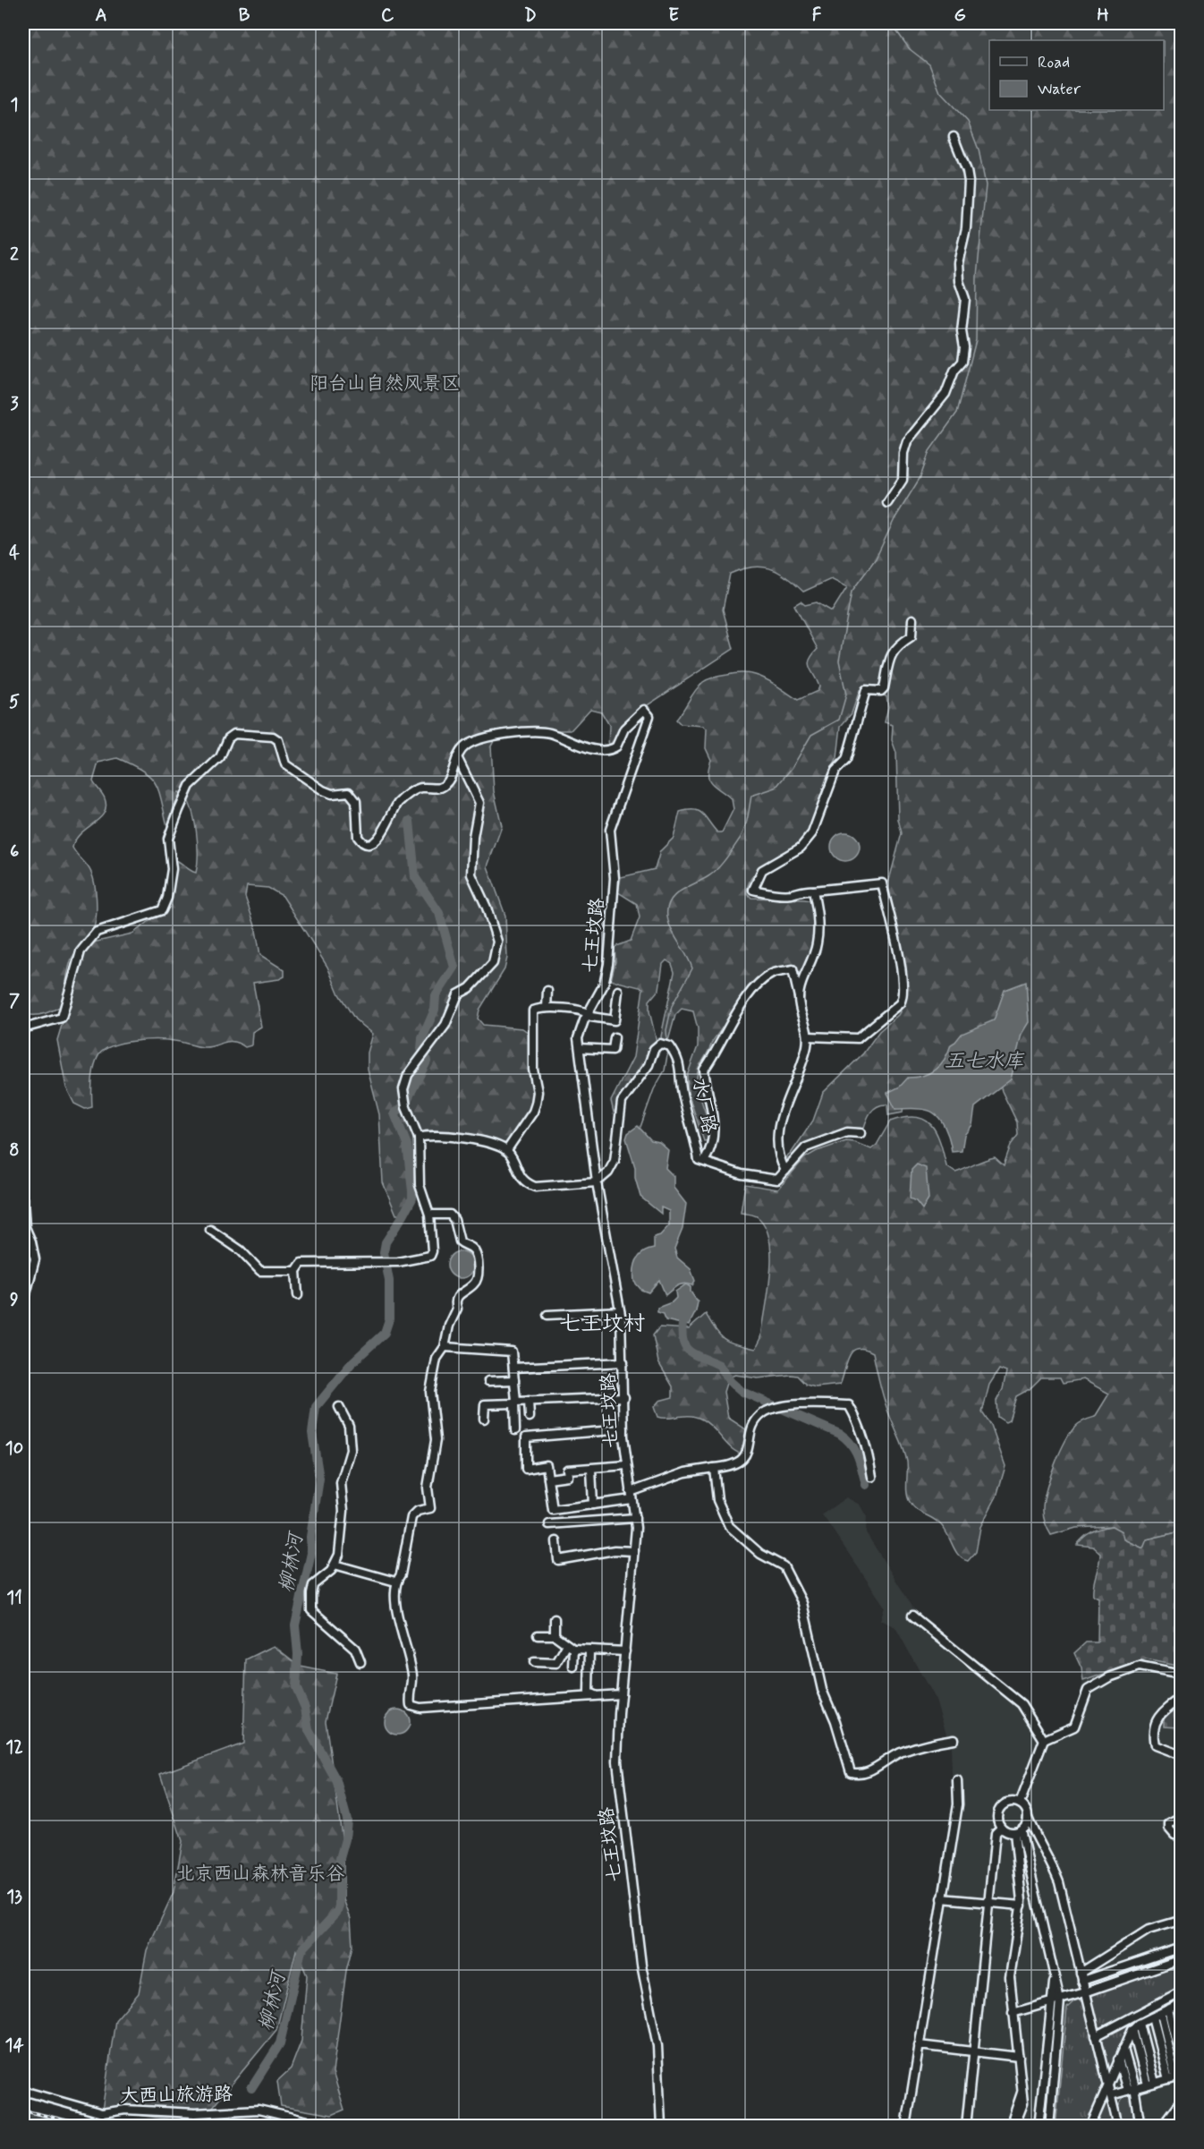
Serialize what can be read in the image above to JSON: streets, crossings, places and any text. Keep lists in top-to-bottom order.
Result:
{
  "streets": {
    "street": ["七王坟路", "水厂路", "大西山旅游路"]
  },
  "crossings": [
    ["七王坟路", "水厂路"]
  ],
  "districts": ["七王坟村"],
  "water": ["五七水库", "柳林河"],
  "parks": ["阳台山自然风景区", "北京西山森林音乐谷"],
  "legend": ["Road", "Water"],
  "grid": {
    "columns": [
      "A",
      "B",
      "C",
      "D",
      "E",
      "F",
      "G",
      "H"
    ],
    "rows": [
      "1",
      "2",
      "3",
      "4",
      "5",
      "6",
      "7",
      "8",
      "9",
      "10",
      "11",
      "12",
      "13",
      "14"
    ]
  }
}
